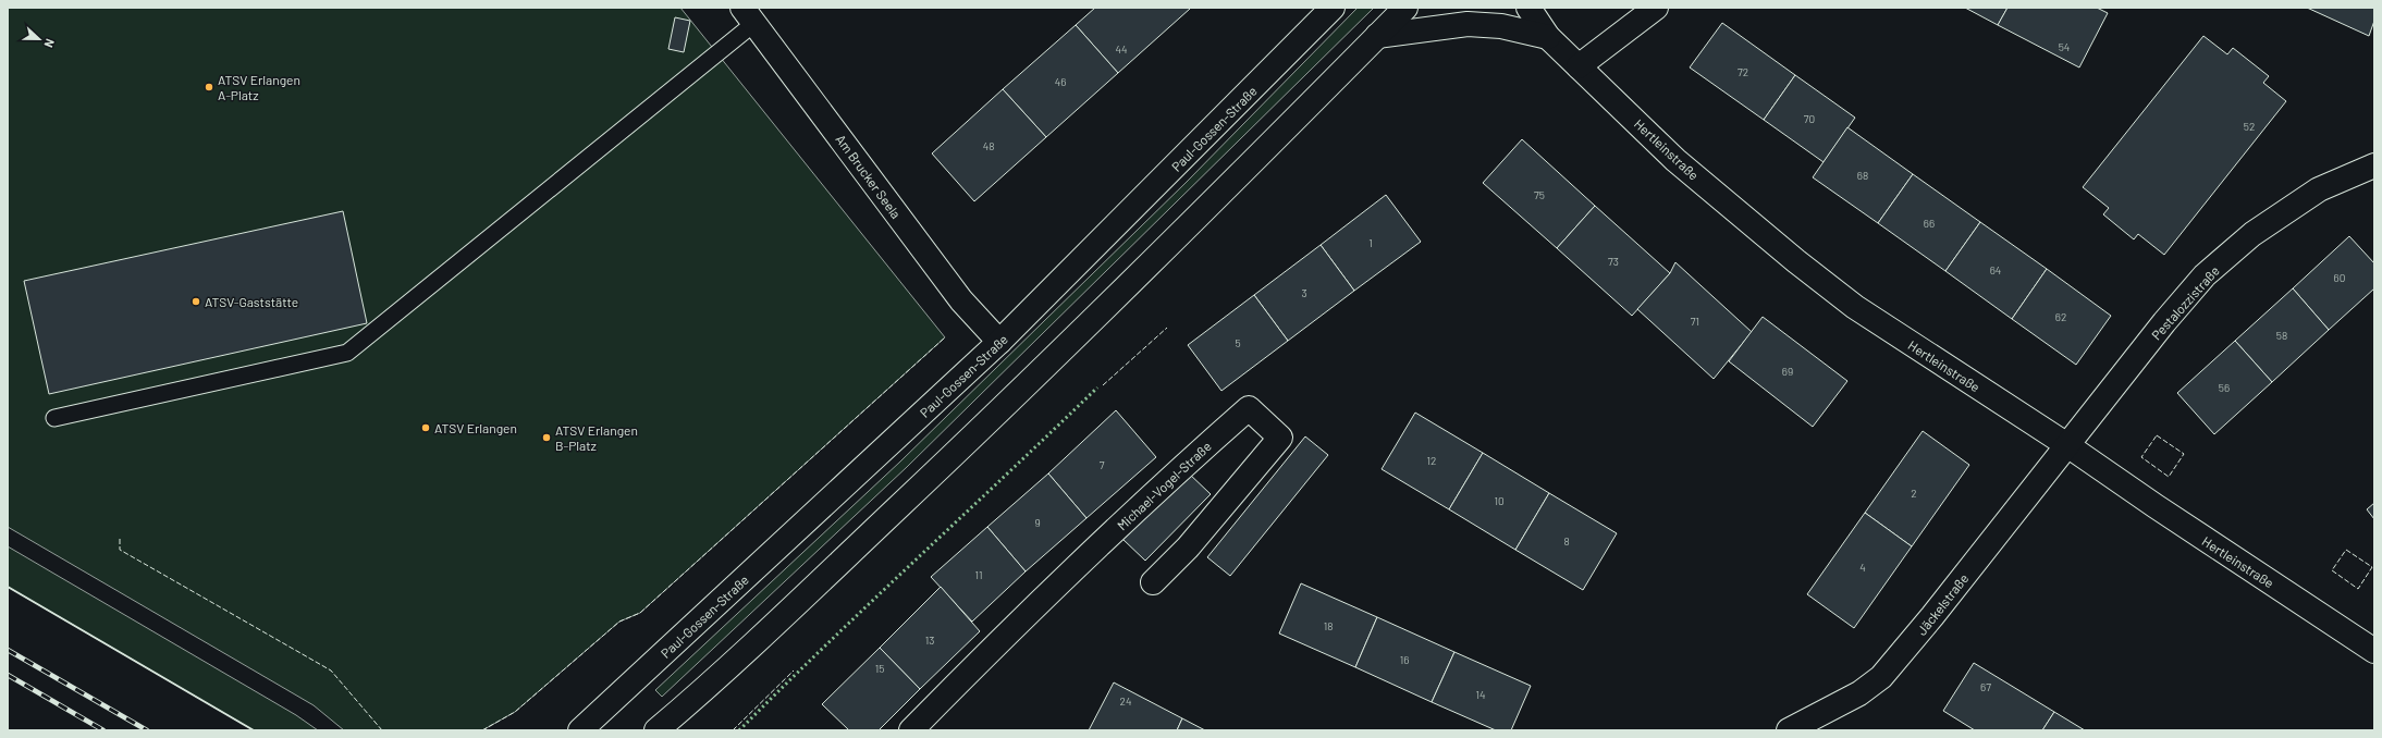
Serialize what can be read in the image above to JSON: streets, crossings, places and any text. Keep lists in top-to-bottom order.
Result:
{
  "streets": {
    "street": [
      "Paul-Gossen-Straße",
      "Hertleinstraße",
      "Am Brucker Seela",
      "Pestalozzistraße",
      "Michael-Vogel-Straße",
      "Jäckelstraße"
    ]
  },
  "crossings": [
    ["Paul-Gossen-Straße", "Am Brucker Seela"],
    ["Hertleinstraße", "Pestalozzistraße"],
    ["Hertleinstraße", "Jäckelstraße"],
    ["Pestalozzistraße", "Jäckelstraße"]
  ],
  "places": [
    "ATSV Erlangen A-Platz",
    "ATSV-Gaststätte",
    "ATSV Erlangen",
    "ATSV Erlangen B-Platz"
  ],
  "house_numbers": [
    "54",
    "44",
    "72",
    "46",
    "70",
    "52",
    "48",
    "68",
    "75",
    "66",
    "1",
    "73",
    "64",
    "60",
    "3",
    "62",
    "71",
    "58",
    "5",
    "69",
    "56",
    "12",
    "7",
    "2",
    "10",
    "9",
    "8",
    "4",
    "11",
    "18",
    "13",
    "16",
    "15",
    "67",
    "14",
    "24"
  ],
  "north": "right"
}
